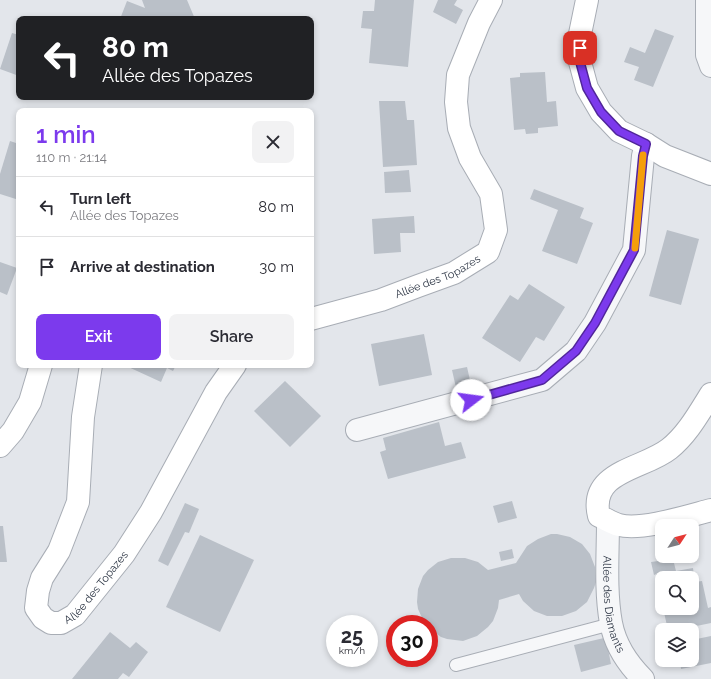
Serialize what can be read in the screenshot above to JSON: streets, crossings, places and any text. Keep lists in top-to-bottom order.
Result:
{
  "streets": {
    "main road": ["Allée des Topazes"],
    "street": ["Allée des Diamants"]
  },
  "north": "top right",
  "page": {
    "turn": ["80 m", "Allée des Topazes"],
    "heading": ["1 min", "110 m · 21:14"],
    "list": [
      {
        "name": "Turn left",
        "note": "Allée des Topazes",
        "value": "80 m"
      },
      {
        "name": "Arrive at destination",
        "value": "30 m"
      }
    ],
    "buttons": ["Exit", "Share"],
    "speed": "25 km/h",
    "limit": "30"
  }
}
